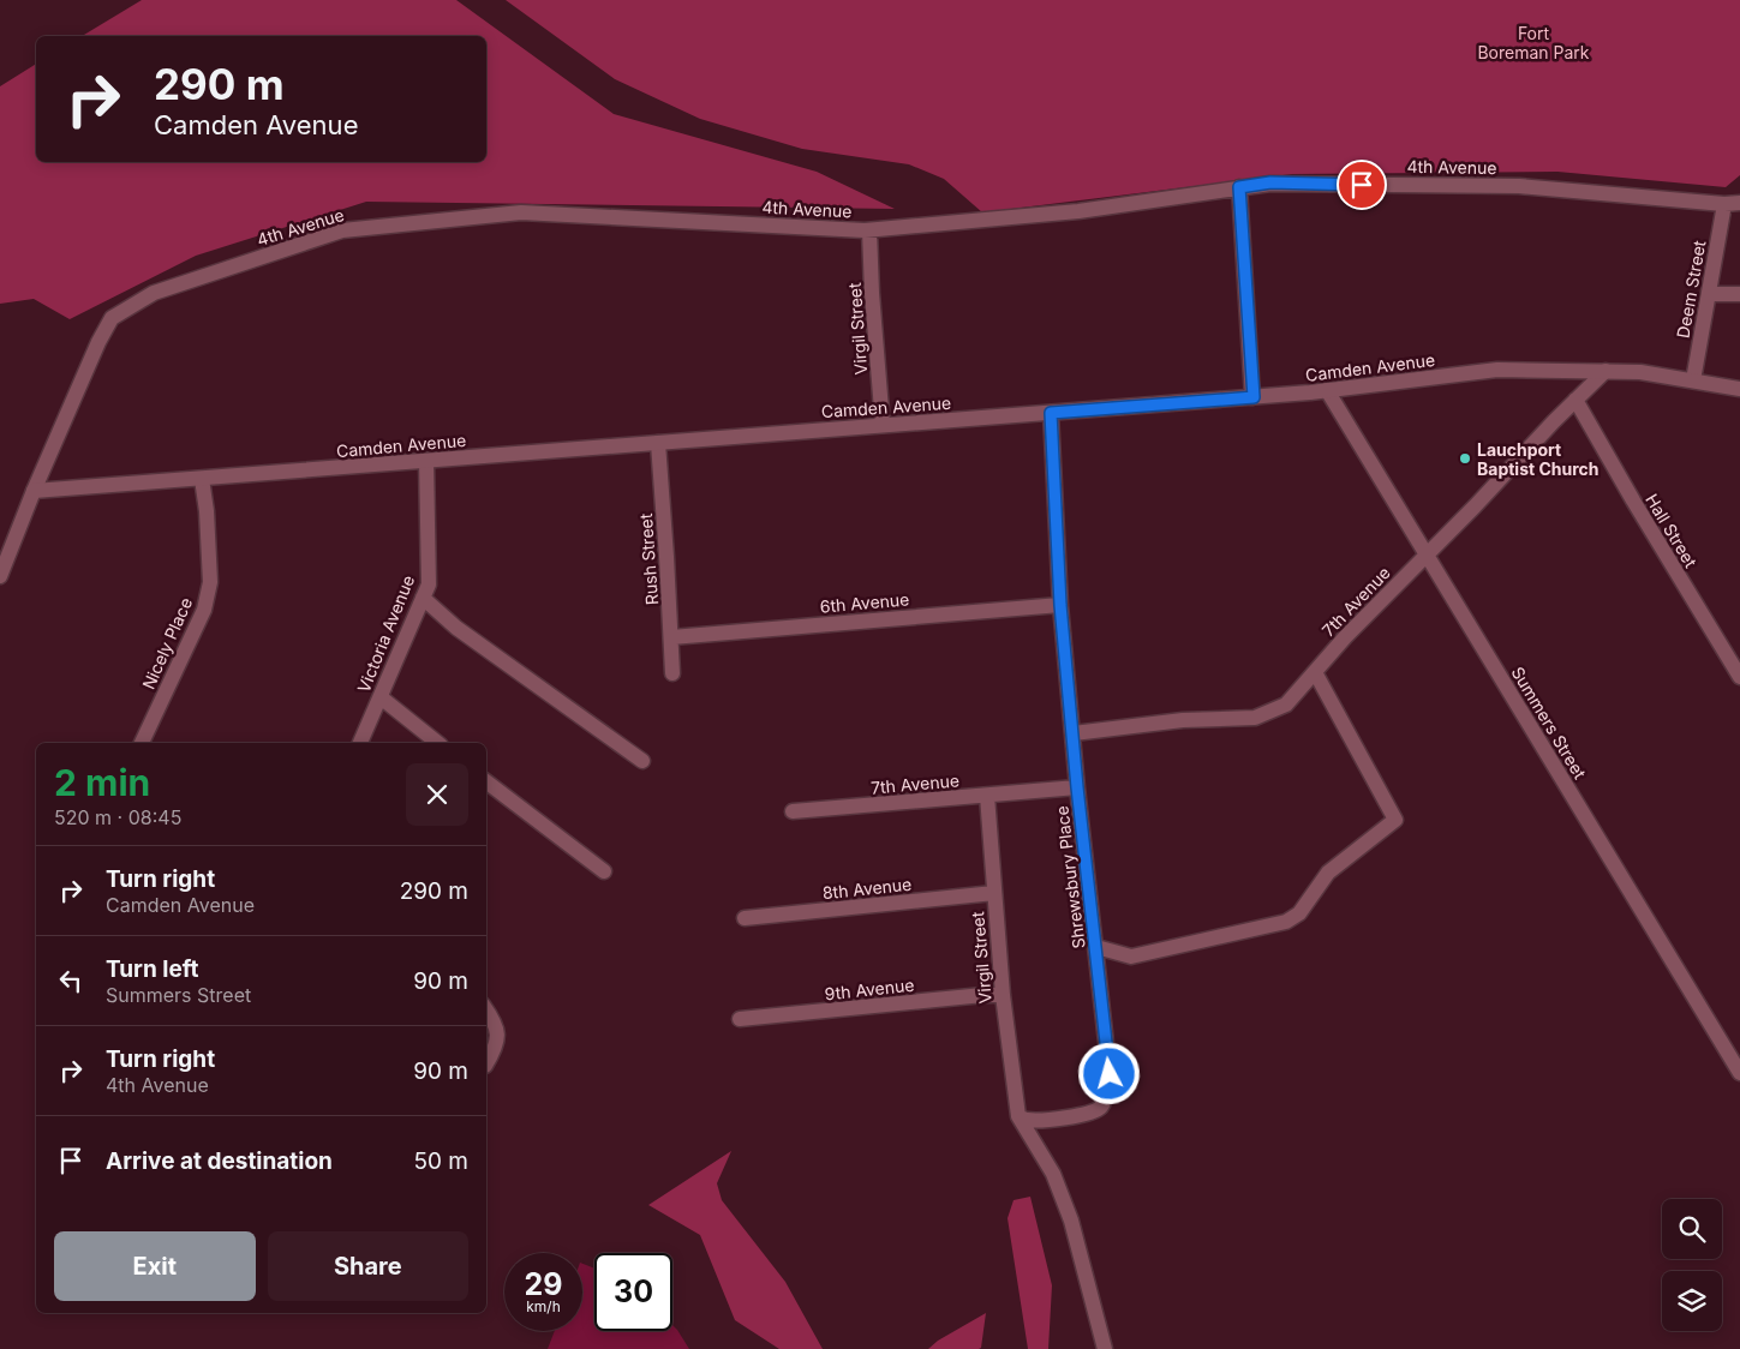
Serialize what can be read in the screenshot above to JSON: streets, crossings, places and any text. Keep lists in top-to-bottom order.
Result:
{
  "streets": {
    "street": [
      "4th Avenue",
      "Deem Street",
      "Virgil Street",
      "Camden Avenue",
      "Hall Street",
      "Rush Street",
      "7th Avenue",
      "6th Avenue",
      "Victoria Avenue",
      "Nicely Place",
      "Summers Street",
      "Shrewsbury Place",
      "8th Avenue",
      "9th Avenue"
    ]
  },
  "crossings": [
    ["4th Avenue", "Deem Street"],
    ["4th Avenue", "Virgil Street"],
    ["4th Avenue", "Camden Avenue"],
    ["Deem Street", "Camden Avenue"],
    ["Virgil Street", "Camden Avenue"],
    ["Virgil Street", "7th Avenue"],
    ["Virgil Street", "Shrewsbury Place"],
    ["Virgil Street", "8th Avenue"],
    ["Virgil Street", "9th Avenue"],
    ["Camden Avenue", "Rush Street"],
    ["Camden Avenue", "7th Avenue"],
    ["Camden Avenue", "Victoria Avenue"],
    ["Camden Avenue", "Nicely Place"],
    ["Camden Avenue", "Summers Street"],
    ["Camden Avenue", "Shrewsbury Place"],
    ["Hall Street", "7th Avenue"],
    ["Rush Street", "6th Avenue"],
    ["7th Avenue", "Summers Street"],
    ["7th Avenue", "Shrewsbury Place"],
    ["6th Avenue", "Shrewsbury Place"]
  ],
  "parks": ["Fort Boreman Park"],
  "places": ["Lauchport Baptist Church"],
  "page": {
    "turn": ["290 m", "Camden Avenue"],
    "heading": ["2 min", "520 m · 08:45"],
    "list": [
      {
        "name": "Turn right",
        "note": "Camden Avenue",
        "value": "290 m"
      },
      {
        "name": "Turn left",
        "note": "Summers Street",
        "value": "90 m"
      },
      {
        "name": "Turn right",
        "note": "4th Avenue",
        "value": "90 m"
      },
      {
        "name": "Arrive at destination",
        "value": "50 m"
      }
    ],
    "buttons": ["Exit", "Share"],
    "speed": "29 km/h",
    "limit": "30"
  }
}
